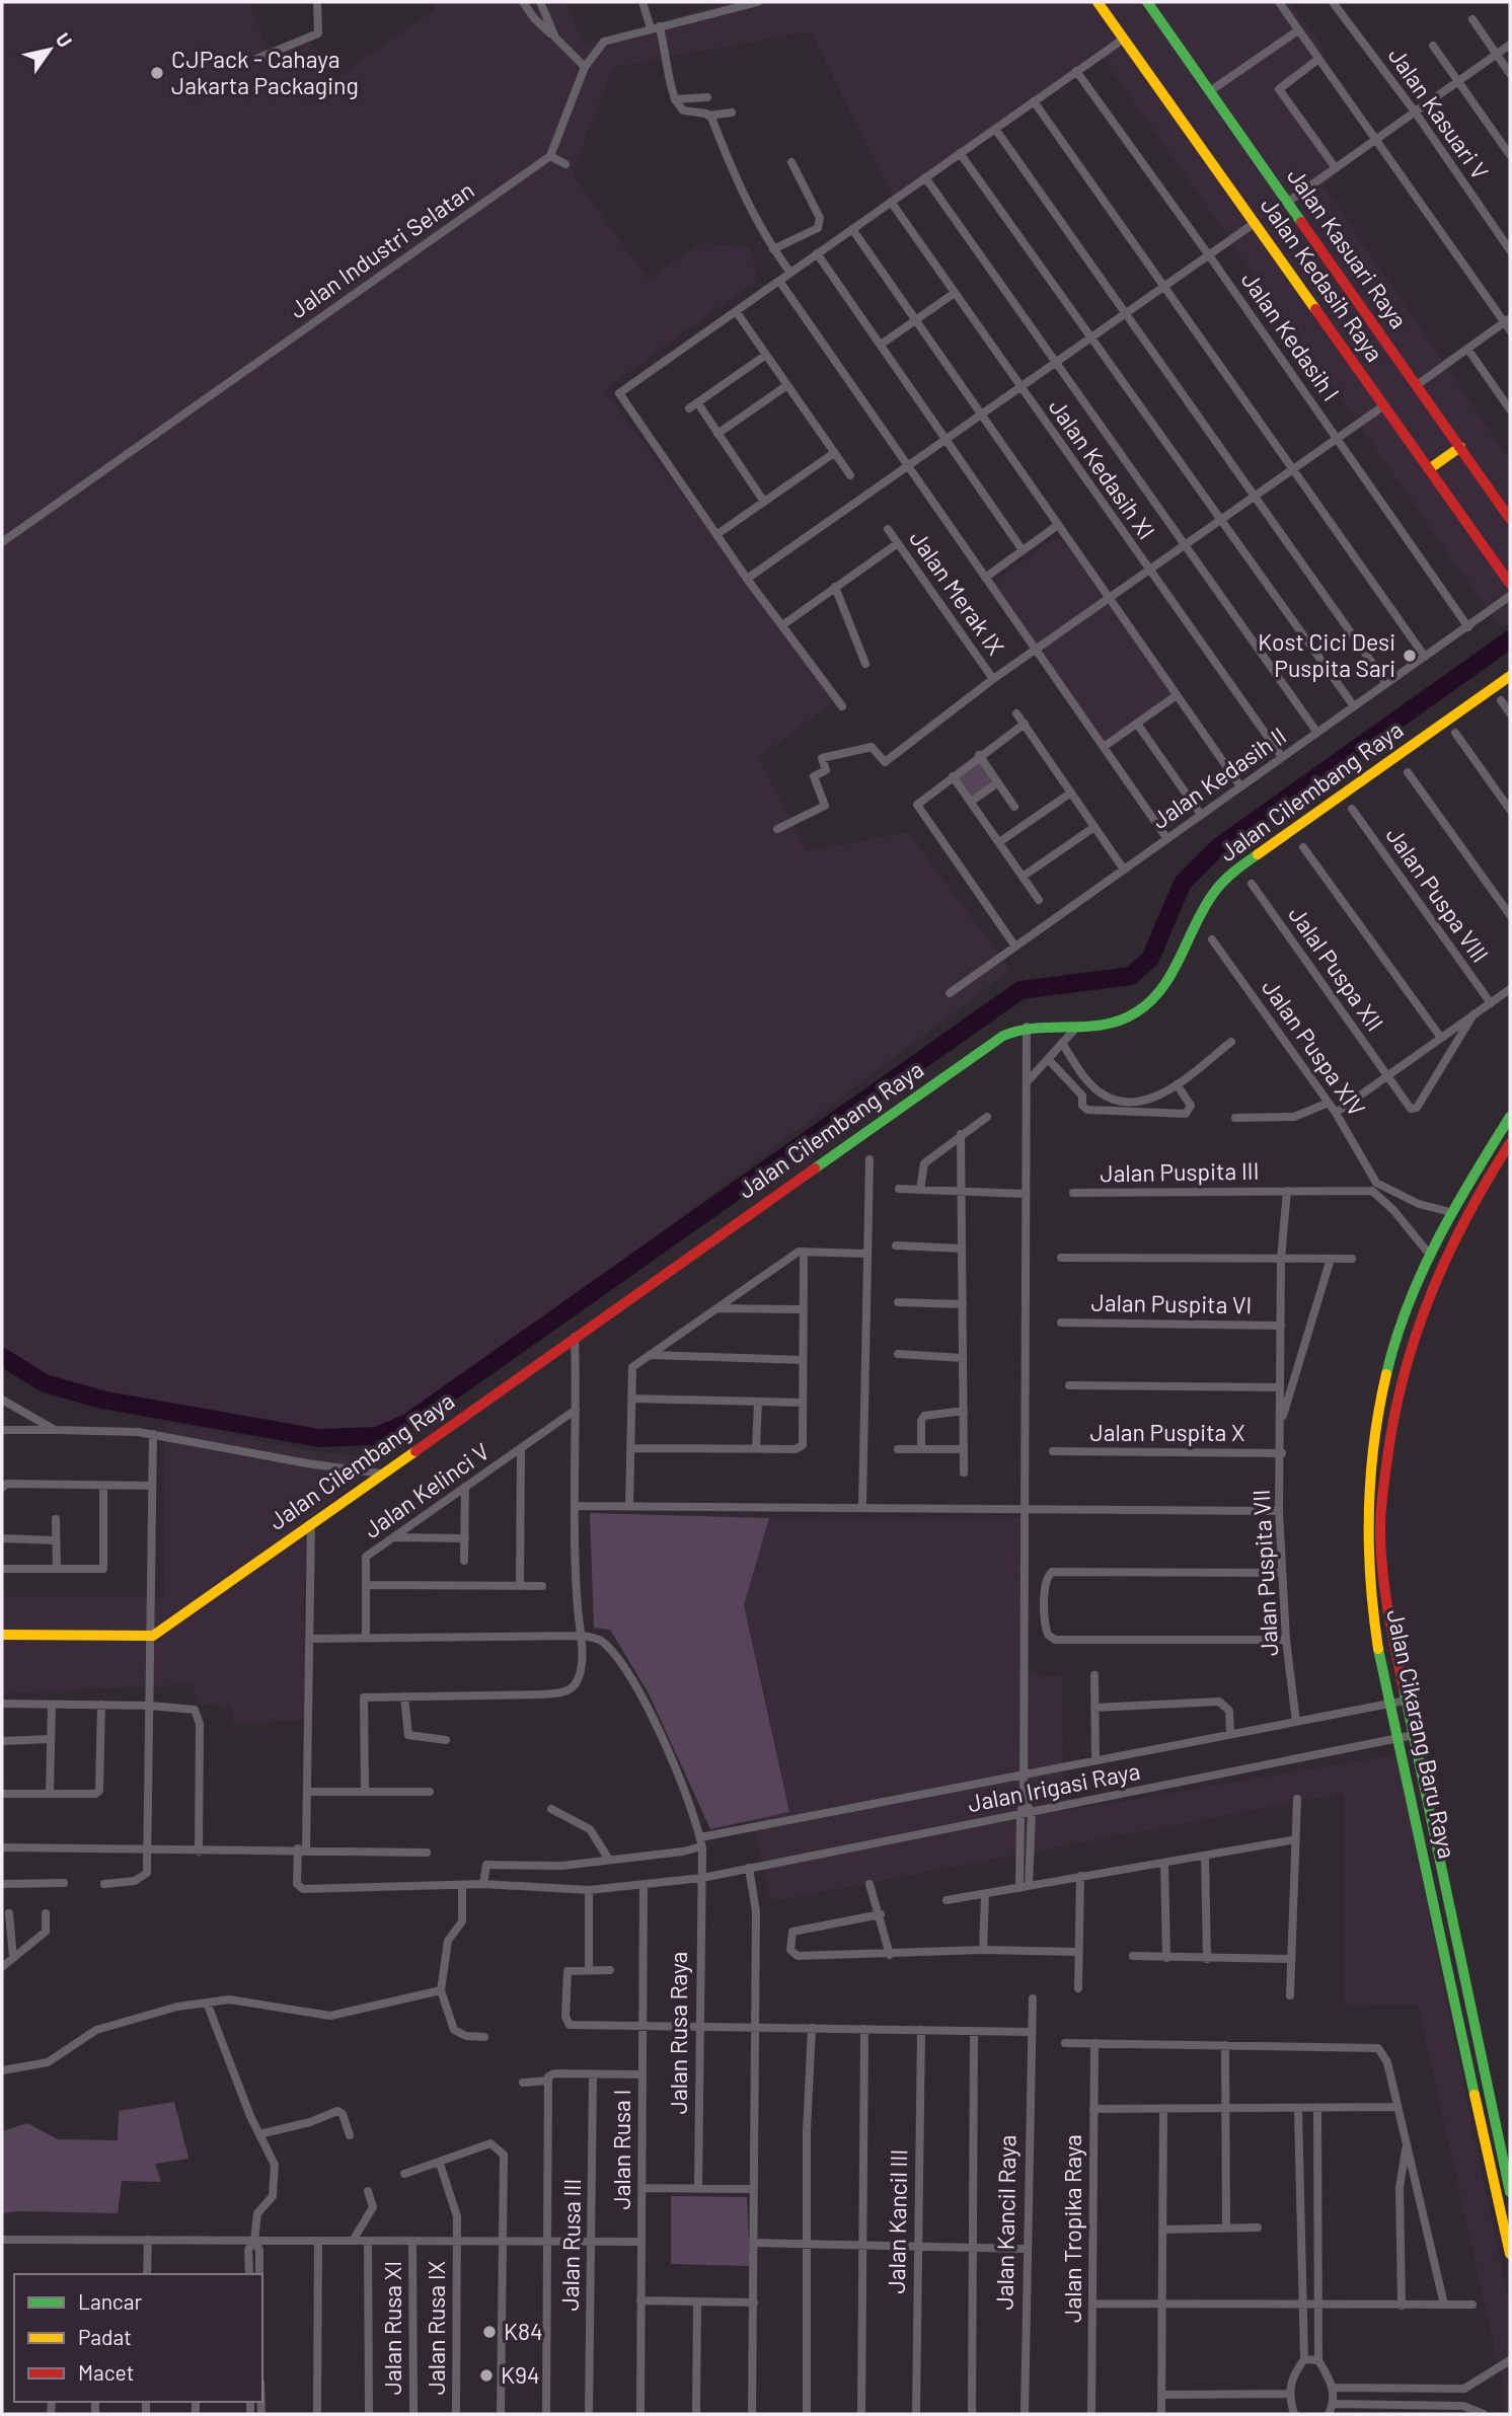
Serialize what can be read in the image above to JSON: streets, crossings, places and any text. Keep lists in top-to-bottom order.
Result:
{
  "streets": {
    "main road": [
      "Jalan Kasuari Raya",
      "Jalan Kedasih Raya",
      "Jalan Cilembang Raya",
      "Jalan Cikarang Baru Raya"
    ],
    "street": [
      "Jalan Kasuari V",
      "Jalan Industri Selatan",
      "Jalan Kedasih I",
      "Jalan Kedasih XI",
      "Jalan Merak IX",
      "Jalan Kedasih II",
      "Jalan Puspa VIII",
      "Jalal Puspa XII",
      "Jalan Puspa XIV",
      "Jalan Puspita III",
      "Jalan Puspita VI",
      "Jalan Puspita X",
      "Jalan Kelinci V",
      "Jalan Puspita VII",
      "Jalan Irigasi Raya",
      "Jalan Rusa Raya",
      "Jalan Rusa I",
      "Jalan Kancil III",
      "Jalan Kancil Raya",
      "Jalan Tropika Raya",
      "Jalan Rusa III",
      "Jalan Rusa XI",
      "Jalan Rusa IX"
    ]
  },
  "crossings": [
    ["Jalan Kedasih I", "Jalan Kedasih II"],
    ["Jalan Kedasih XI", "Jalan Kedasih II"],
    ["Jalan Puspa XIV", "Jalan Puspita III"],
    ["Jalan Puspita III", "Jalan Puspita VII"],
    ["Jalan Puspita VI", "Jalan Puspita VII"],
    ["Jalan Puspita X", "Jalan Puspita VII"],
    ["Jalan Puspita VII", "Jalan Irigasi Raya"],
    ["Jalan Cikarang Baru Raya", "Jalan Irigasi Raya"],
    ["Jalan Irigasi Raya", "Jalan Rusa Raya"],
    ["Jalan Irigasi Raya", "Jalan Rusa I"]
  ],
  "places": [
    "CJPack - Cahaya Jakarta Packaging",
    "Kost Cici Desi Puspita Sari",
    "K84",
    "K94"
  ],
  "legend": ["Lancar", "Padat", "Macet"],
  "north": "top right"
}
